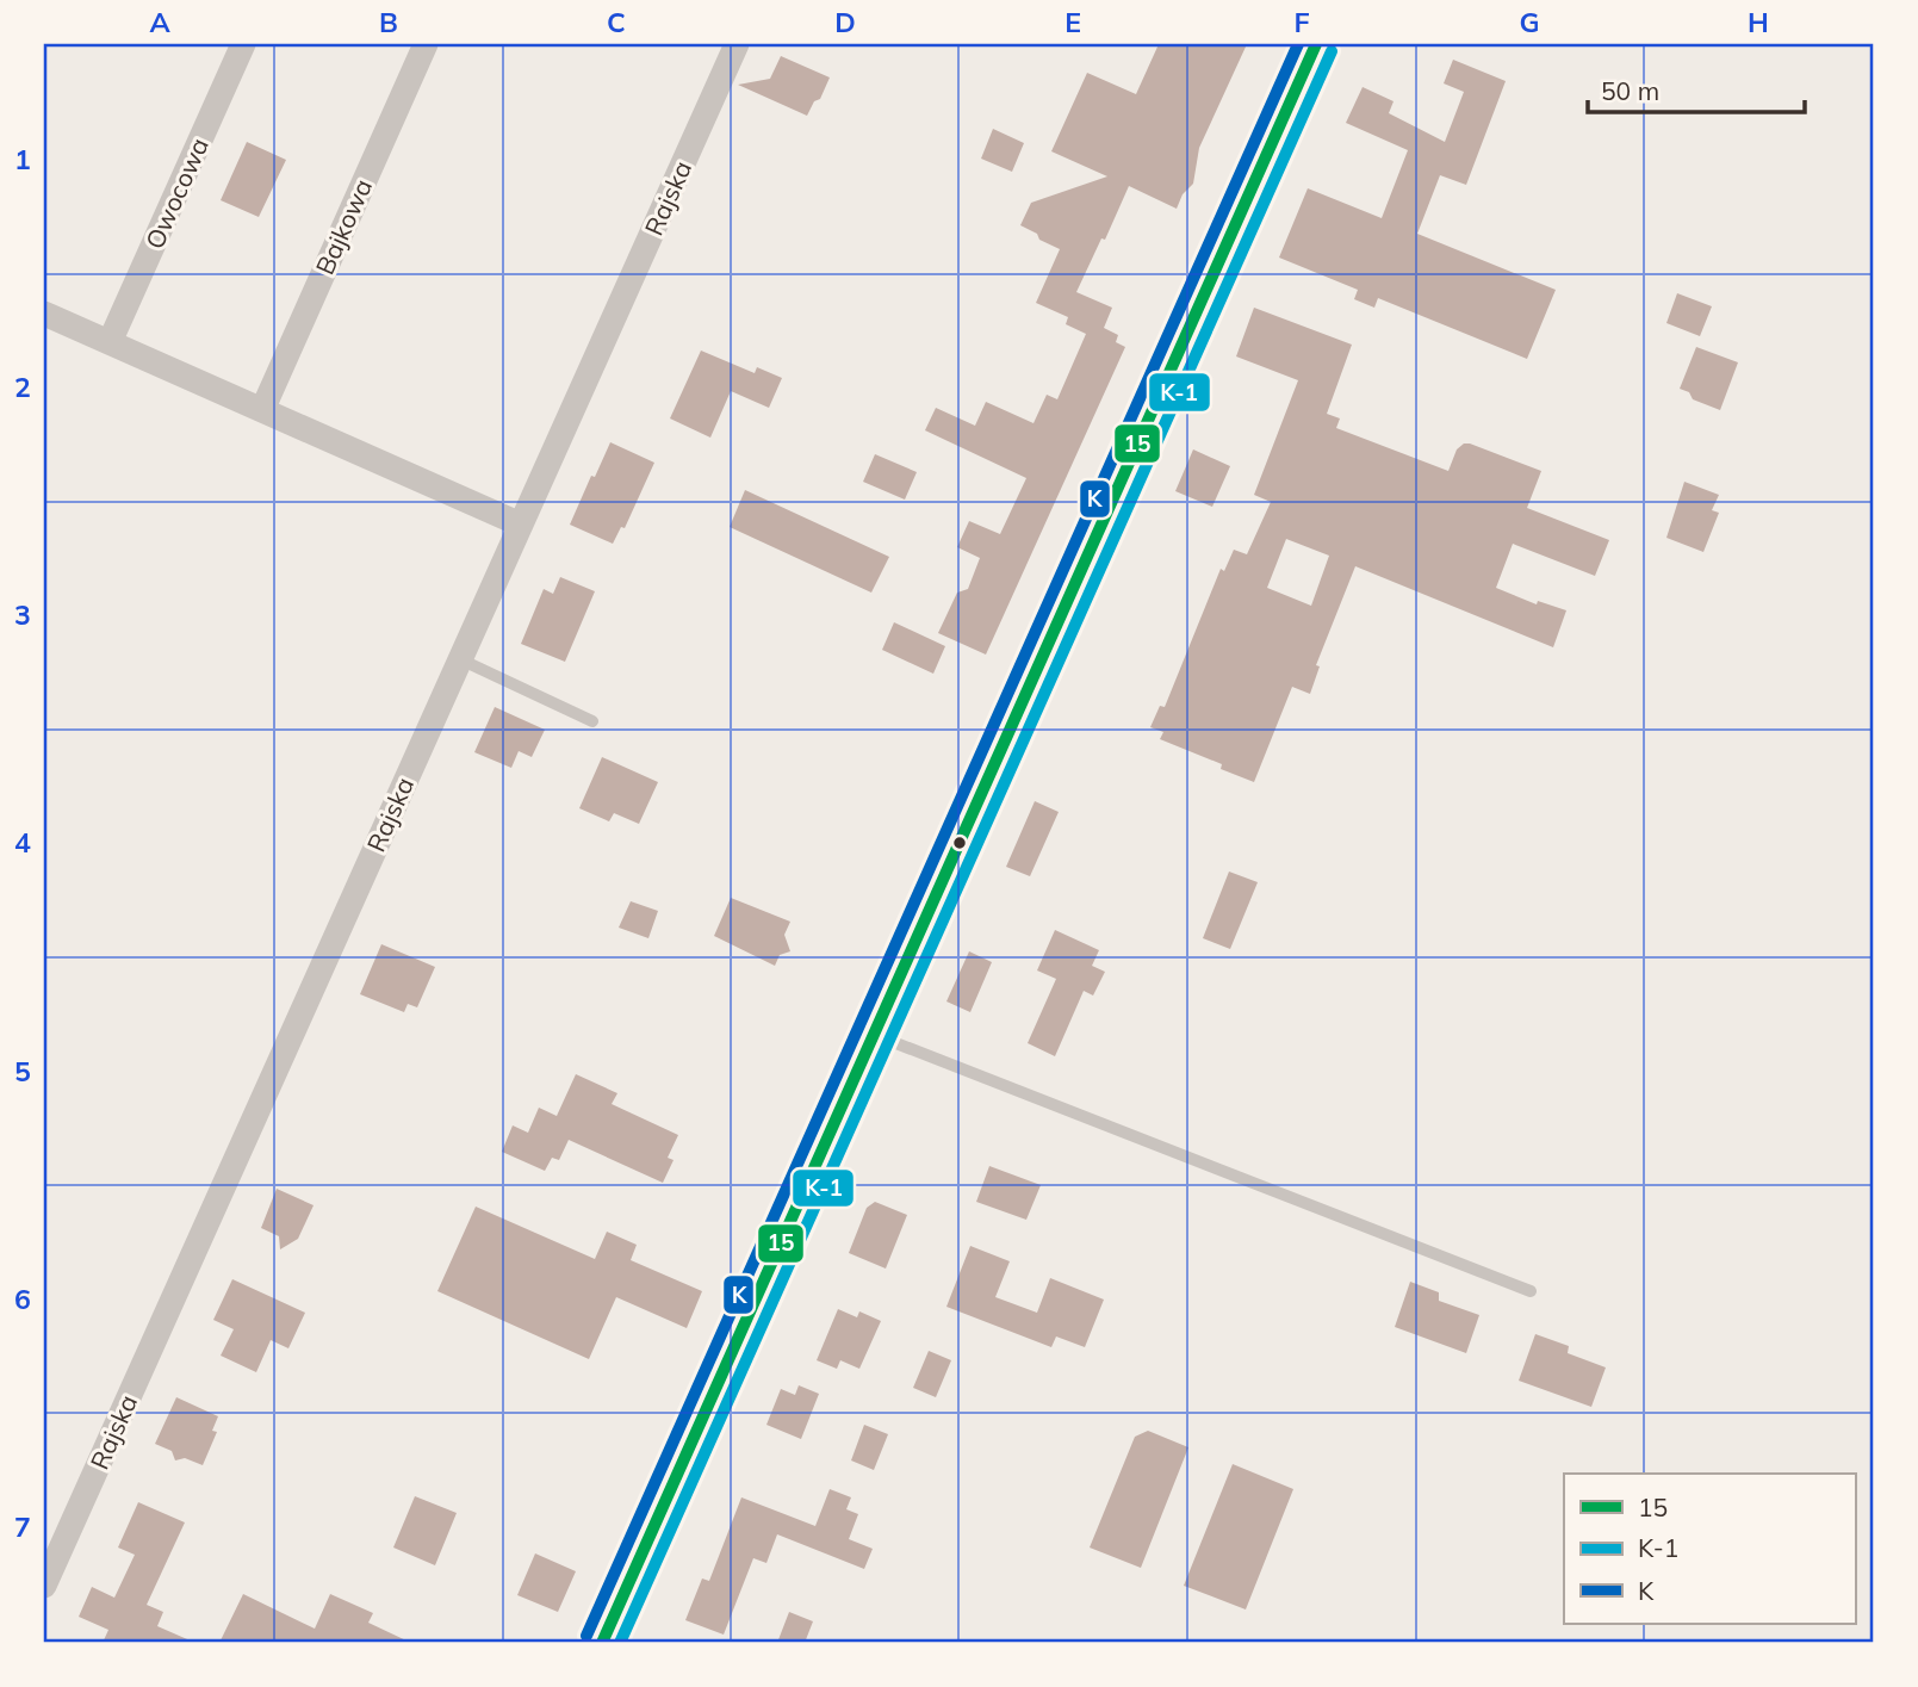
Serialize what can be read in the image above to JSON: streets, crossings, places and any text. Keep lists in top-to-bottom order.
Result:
{
  "streets": {
    "street": ["Owocowa", "Rajska", "Bajkowa"]
  },
  "lines": ["transit line 15", "transit line K", "transit line K-1"],
  "legend": ["15", "K-1", "K"],
  "scale_bar": "50 m",
  "grid": {
    "columns": [
      "A",
      "B",
      "C",
      "D",
      "E",
      "F",
      "G",
      "H"
    ],
    "rows": [
      "1",
      "2",
      "3",
      "4",
      "5",
      "6",
      "7"
    ]
  }
}
